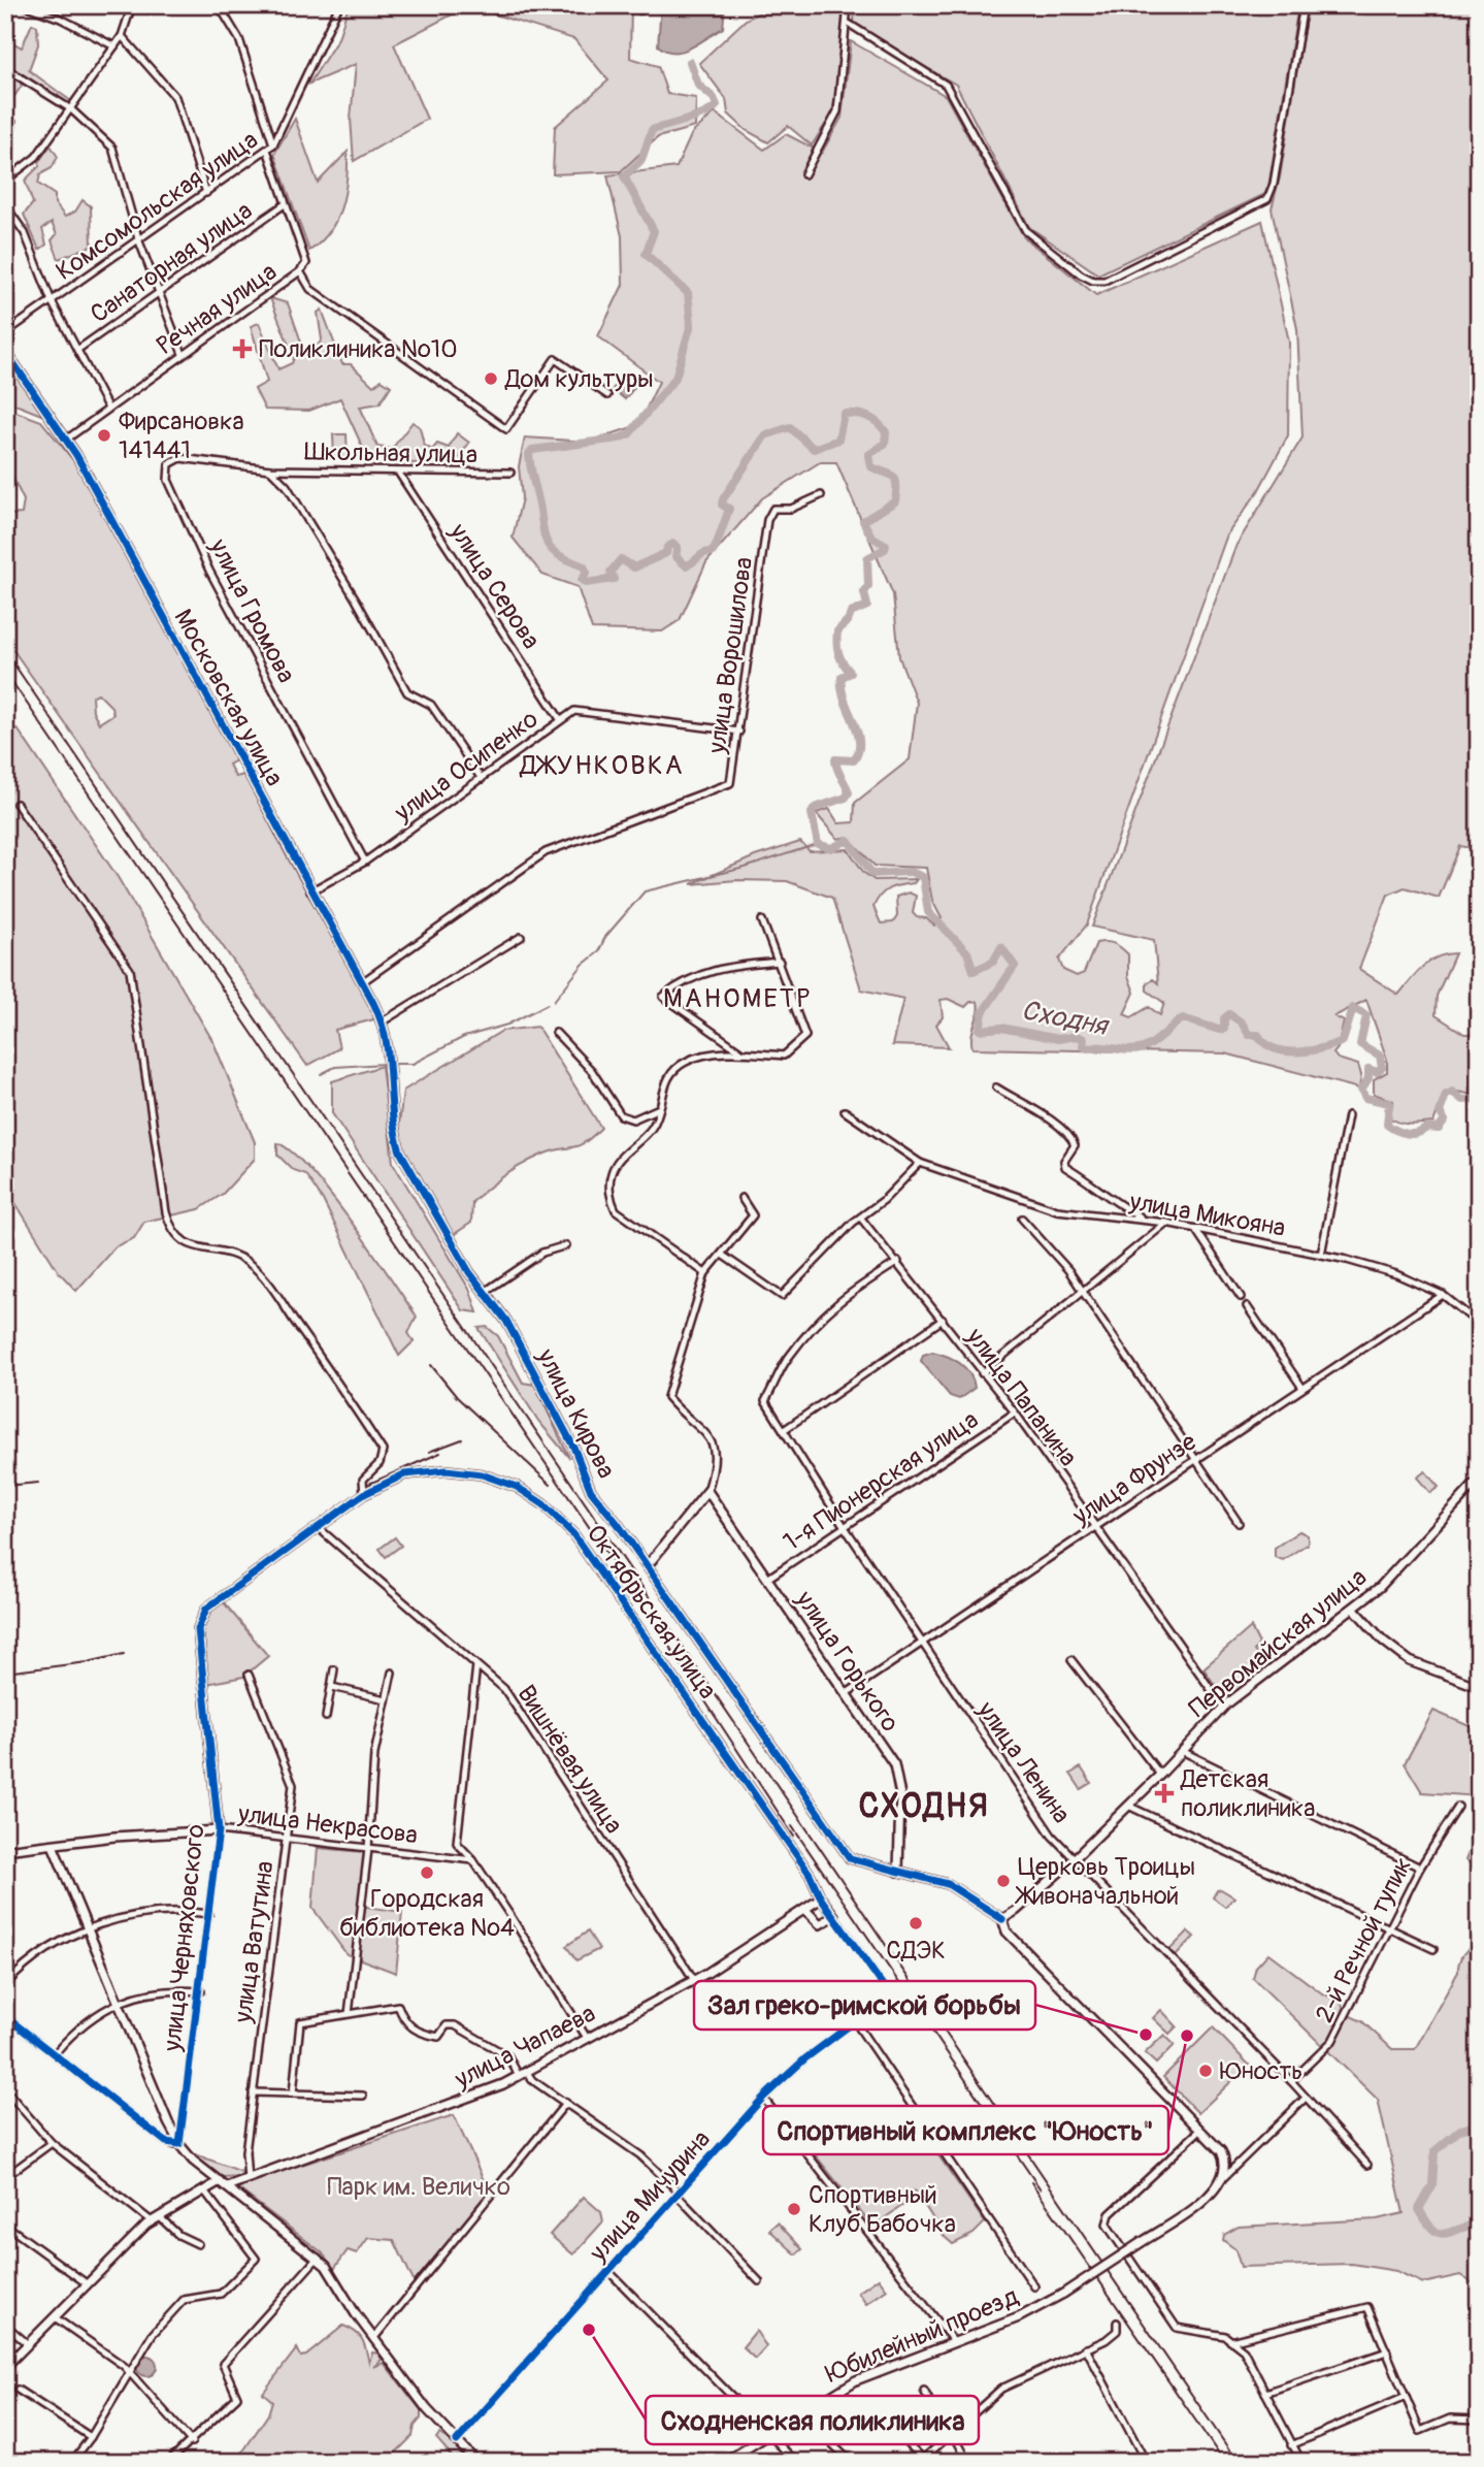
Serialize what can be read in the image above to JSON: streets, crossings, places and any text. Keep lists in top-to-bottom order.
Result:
{
  "streets": {
    "street": [
      "Комсомольская улица",
      "Санаторная улица",
      "Речная улица",
      "Школьная улица",
      "улица Серова",
      "улица Громова",
      "улица Ворошилова",
      "Московская улица",
      "улица Осипенко",
      "улица Микояна",
      "улица Папанина",
      "улица Кирова",
      "улица Фрунзе",
      "1-я Пионерская улица",
      "Октябрьская улица",
      "Первомайская улица",
      "улица Горького",
      "Вишнёвая улица",
      "улица Ленина",
      "улица Некрасова",
      "улица Черняховского",
      "2-й Речной тупик",
      "улица Ватутина",
      "улица Чапаева",
      "улица Мичурина",
      "Юбилейный проезд"
    ]
  },
  "crossings": [
    ["Речная улица", "Московская улица"],
    ["Школьная улица", "улица Серова"],
    ["Школьная улица", "улица Громова"],
    ["улица Серова", "улица Осипенко"],
    ["улица Громова", "улица Осипенко"],
    ["улица Ворошилова", "Московская улица"],
    ["улица Ворошилова", "улица Осипенко"],
    ["Московская улица", "улица Осипенко"],
    ["Московская улица", "улица Кирова"],
    ["улица Микояна", "улица Фрунзе"],
    ["улица Папанина", "улица Фрунзе"],
    ["улица Папанина", "1-я Пионерская улица"],
    ["улица Папанина", "Первомайская улица"],
    ["улица Папанина", "улица Ленина"],
    ["улица Кирова", "Первомайская улица"],
    ["улица Кирова", "улица Горького"],
    ["улица Фрунзе", "улица Горького"],
    ["улица Фрунзе", "улица Ленина"],
    ["1-я Пионерская улица", "улица Горького"],
    ["1-я Пионерская улица", "улица Ленина"],
    ["Октябрьская улица", "Вишнёвая улица"],
    ["Октябрьская улица", "улица Черняховского"],
    ["Октябрьская улица", "улица Чапаева"],
    ["Октябрьская улица", "улица Мичурина"],
    ["Первомайская улица", "улица Ленина"],
    ["Вишнёвая улица", "улица Чапаева"],
    ["улица Ленина", "2-й Речной тупик"],
    ["улица Некрасова", "улица Черняховского"],
    ["улица Некрасова", "улица Ватутина"],
    ["улица Ватутина", "улица Чапаева"]
  ],
  "districts": ["ДЖУНКОВКА", "МАНОМЕТР", "СХОДНЯ"],
  "water": ["Сходня"],
  "parks": ["Парк им. Величко"],
  "places": {
    "health": ["Поликлиника №10", "Детская поликлиника"],
    "other": [
      "Дом культуры",
      "Фирсановка 141441",
      "Городская библиотека №4",
      "Церковь Троицы Живоначальной",
      "СДЭК",
      "Зал греко-римской борьбы",
      "Спортивный комплекс \"Юность\"",
      "Юность",
      "Спортивный Клуб Бабочка",
      "Сходненская поликлиника"
    ]
  }
}
